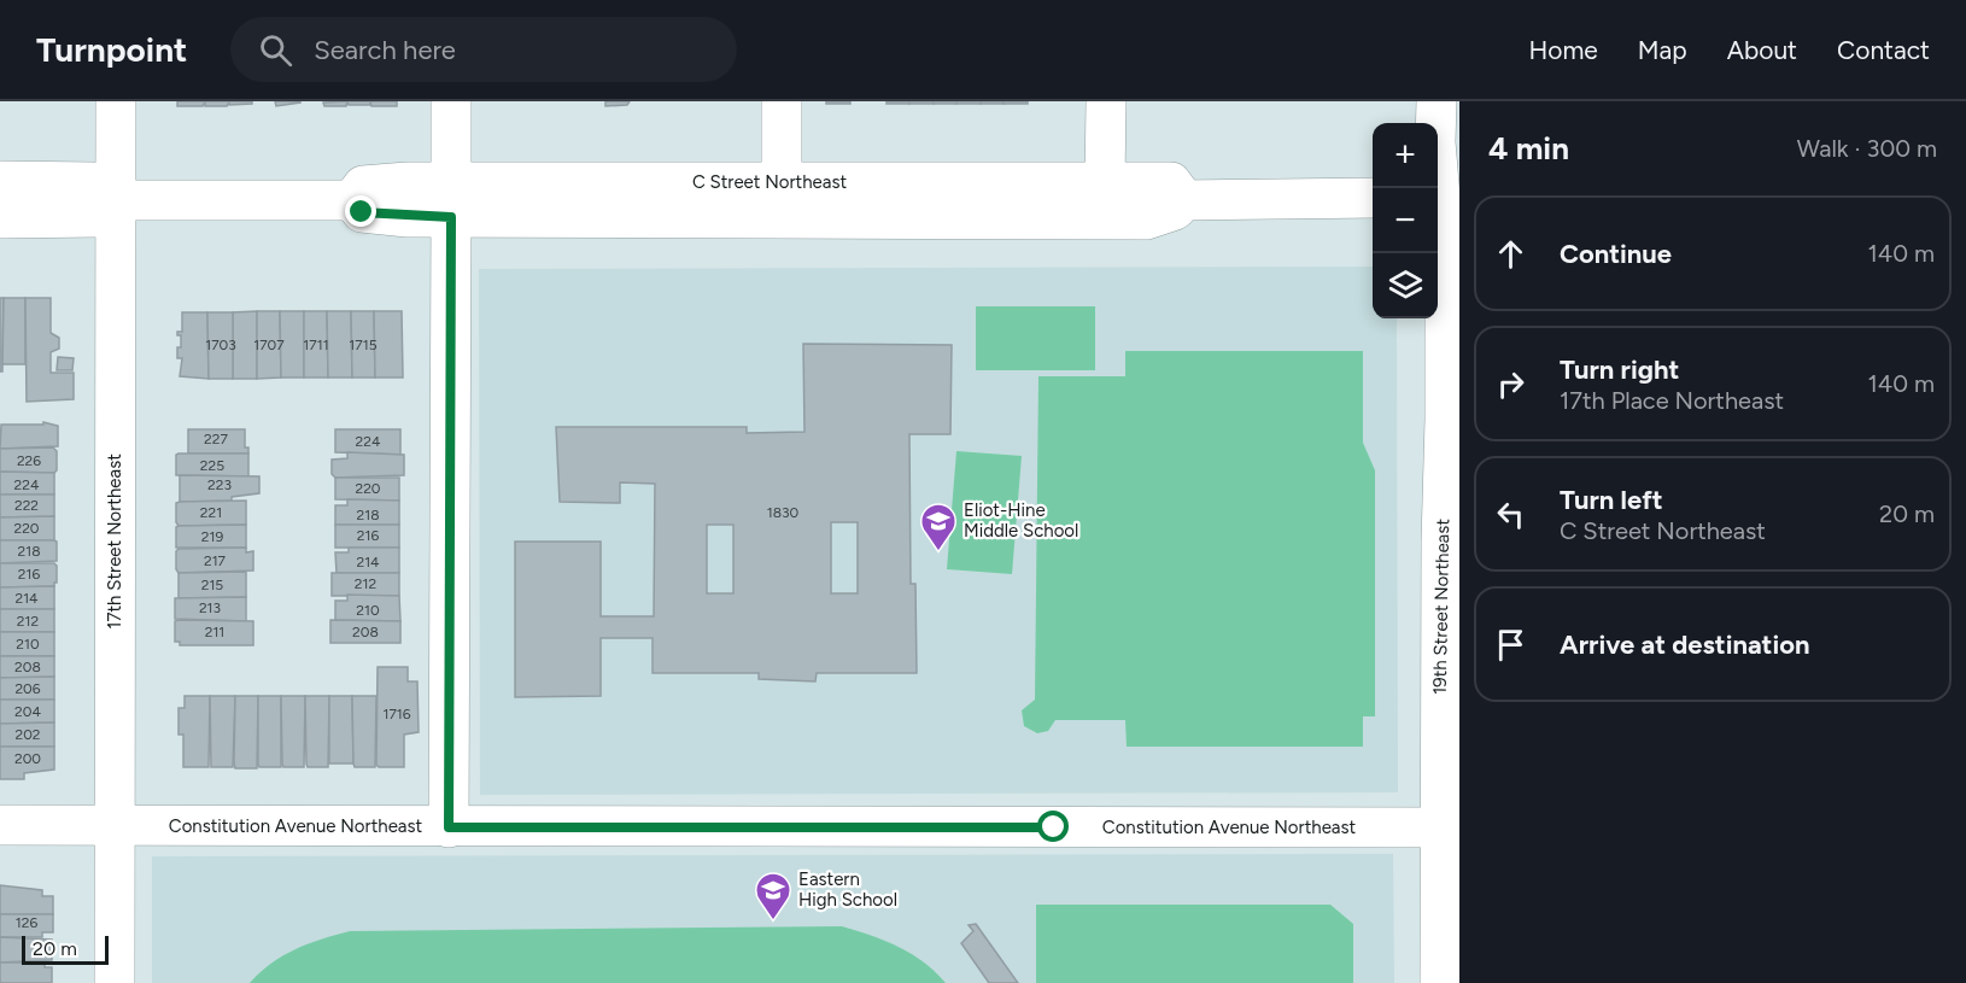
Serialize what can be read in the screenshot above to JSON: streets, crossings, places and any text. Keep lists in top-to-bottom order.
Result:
{
  "streets": {
    "main road": [
      "C Street Northeast",
      "17th Street Northeast",
      "19th Street Northeast",
      "Constitution Avenue Northeast"
    ]
  },
  "crossings": [
    ["C Street Northeast", "17th Street Northeast"],
    ["17th Street Northeast", "Constitution Avenue Northeast"],
    ["19th Street Northeast", "Constitution Avenue Northeast"]
  ],
  "places": {
    "school or university": ["Eliot-Hine Middle School", "Eastern High School"]
  },
  "house_numbers": [
    "1703",
    "1707",
    "1711",
    "1715",
    "227",
    "224",
    "226",
    "225",
    "224",
    "223",
    "220",
    "222",
    "221",
    "1830",
    "218",
    "220",
    "216",
    "219",
    "218",
    "217",
    "214",
    "216",
    "212",
    "215",
    "214",
    "213",
    "210",
    "212",
    "211",
    "208",
    "210",
    "208",
    "206",
    "204",
    "1716",
    "202",
    "200",
    "126"
  ],
  "scale_bar": "20 m",
  "page": {
    "header": "Turnpoint",
    "search": "Search here",
    "nav": [
      "Home",
      "Map",
      "About",
      "Contact"
    ],
    "heading": ["4 min", "Walk · 300 m"],
    "map_buttons": ["+", "−"],
    "list": [
      ["Continue", "140 m"],
      ["Turn right", "17th Place Northeast", "140 m"],
      ["Turn left", "C Street Northeast", "20 m"],
      "Arrive at destination"
    ],
    "scale": "20 m"
  }
}
